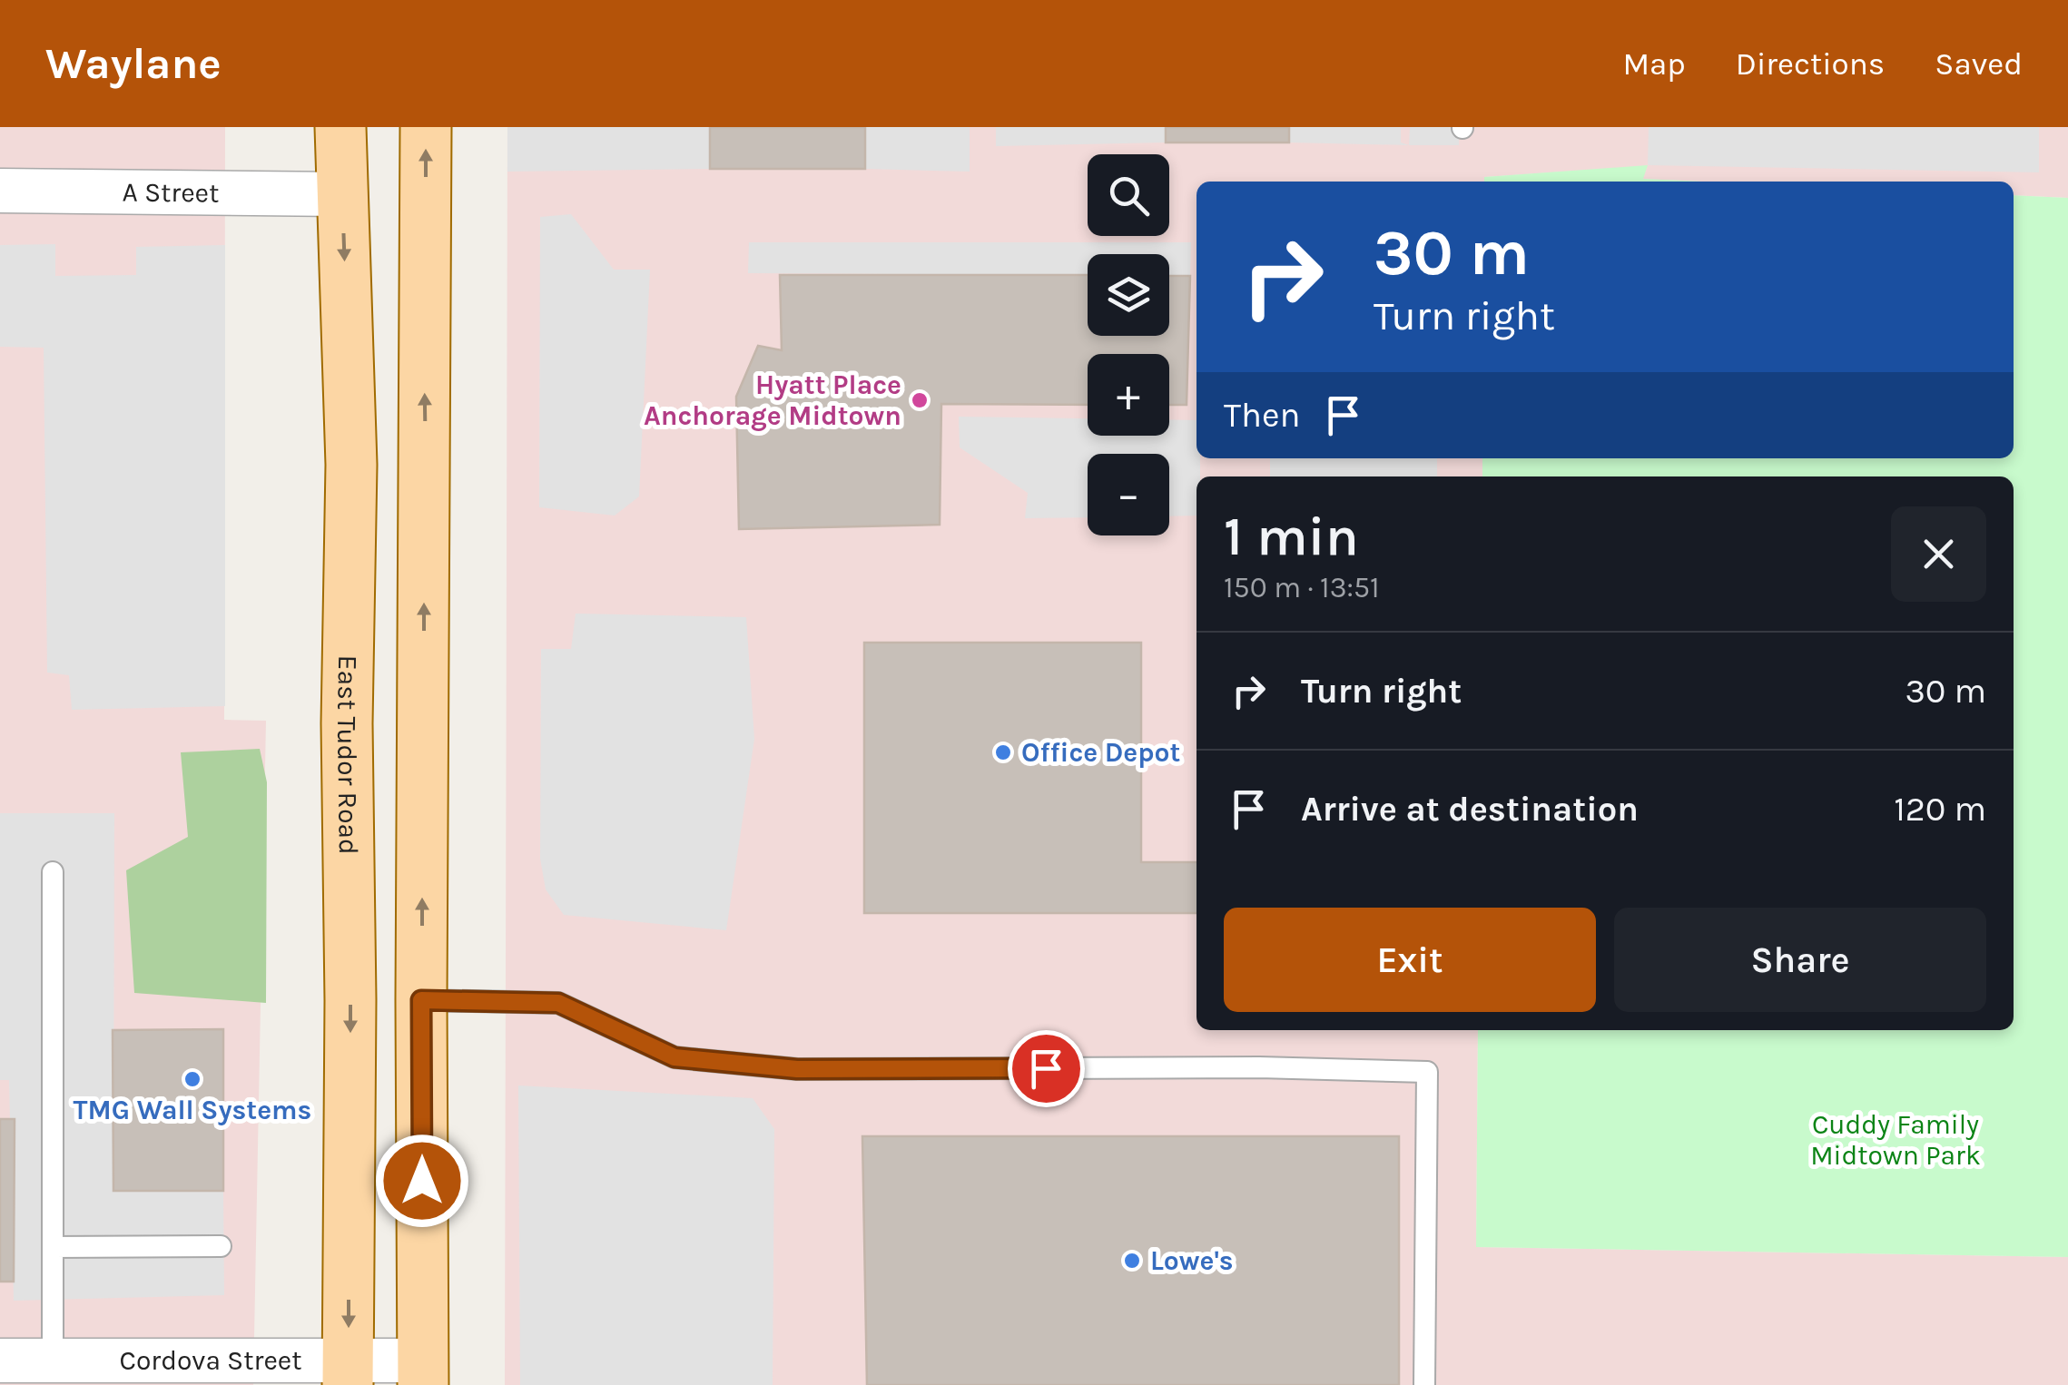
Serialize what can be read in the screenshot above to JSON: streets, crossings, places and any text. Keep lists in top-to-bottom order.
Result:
{
  "streets": {
    "main road": ["East Tudor Road"],
    "street": ["A Street", "Cordova Street"]
  },
  "crossings": [
    ["A Street", "East Tudor Road"],
    ["East Tudor Road", "Cordova Street"]
  ],
  "parks": ["Cuddy Family Midtown Park"],
  "places": [
    "Hyatt Place Anchorage Midtown",
    "Office Depot",
    "TMG Wall Systems",
    "Lowe's"
  ],
  "page": {
    "header": "Waylane",
    "nav": ["Map", "Directions", "Saved"],
    "map_buttons": ["+", "−"],
    "turn": ["30 m", "Turn right"],
    "then": "Then",
    "heading": ["1 min", "150 m · 13:51"],
    "list": [
      {
        "name": "Turn right",
        "value": "30 m"
      },
      {
        "name": "Arrive at destination",
        "value": "120 m"
      }
    ],
    "buttons": ["Exit", "Share"]
  }
}
